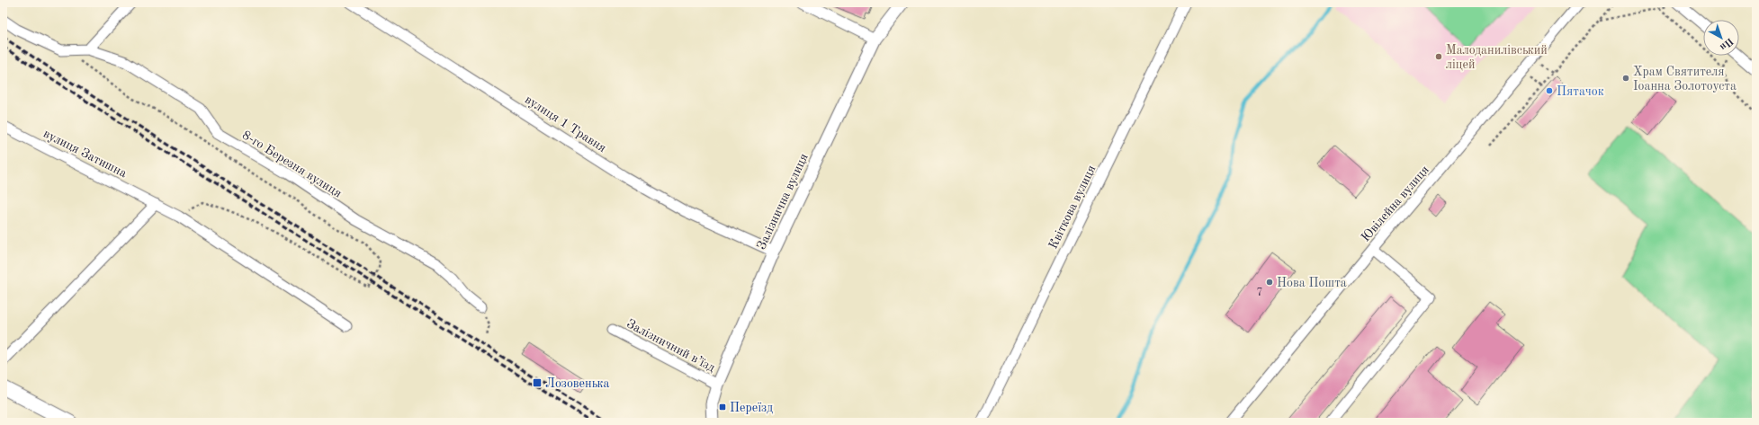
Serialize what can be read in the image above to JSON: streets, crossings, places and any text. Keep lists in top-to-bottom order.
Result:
{
  "streets": {
    "street": [
      "вулиця 1 Травня",
      "вулиця Затишна",
      "8-го Березня вулиця",
      "Залізнична вулиця",
      "Ювілейна вулиця",
      "Квіткова вулиця",
      "Залізничний в’їзд"
    ]
  },
  "crossings": [
    ["вулиця 1 Травня", "Залізнична вулиця"],
    ["Залізнична вулиця", "Залізничний в’їзд"]
  ],
  "places": {
    "other": [
      "Малоданилівський ліцей",
      "Храм Святителя Іоанна Золотоуста",
      "Пятачок",
      "Нова Пошта"
    ],
    "transit": ["Лозовенька", "Переїзд"]
  },
  "house_numbers": ["7"],
  "north": "bottom right"
}
